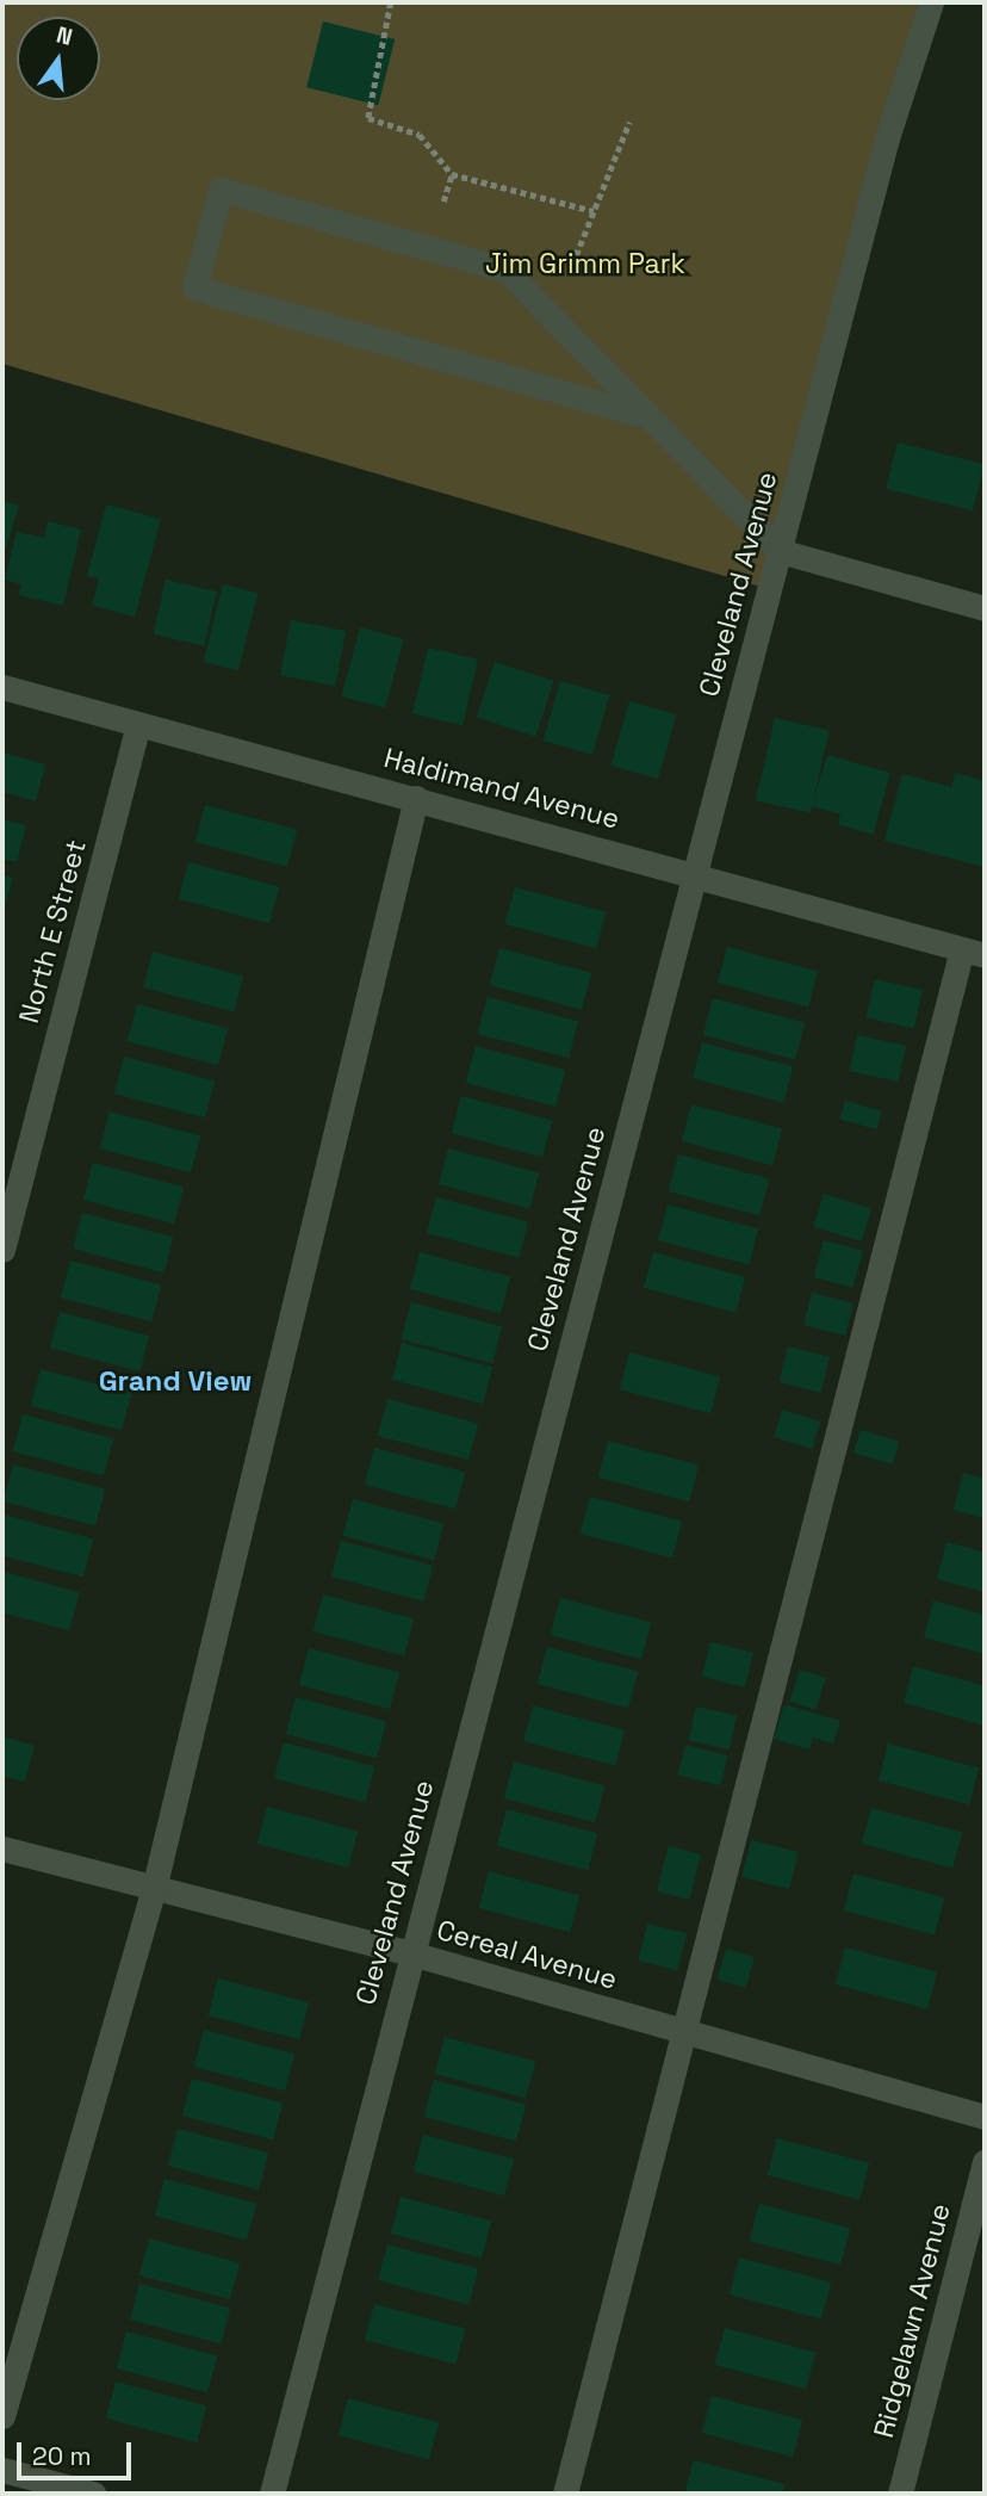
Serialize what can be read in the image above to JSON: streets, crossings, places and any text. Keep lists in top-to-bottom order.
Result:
{
  "streets": {
    "street": [
      "Cleveland Avenue",
      "Haldimand Avenue",
      "North E Street",
      "Cereal Avenue",
      "Ridgelawn Avenue"
    ]
  },
  "crossings": [
    ["Cleveland Avenue", "Haldimand Avenue"],
    ["Cleveland Avenue", "Cereal Avenue"],
    ["Haldimand Avenue", "North E Street"]
  ],
  "districts": ["Grand View"],
  "parks": ["Jim Grimm Park"],
  "scale_bar": "20 m",
  "north": "top"
}
